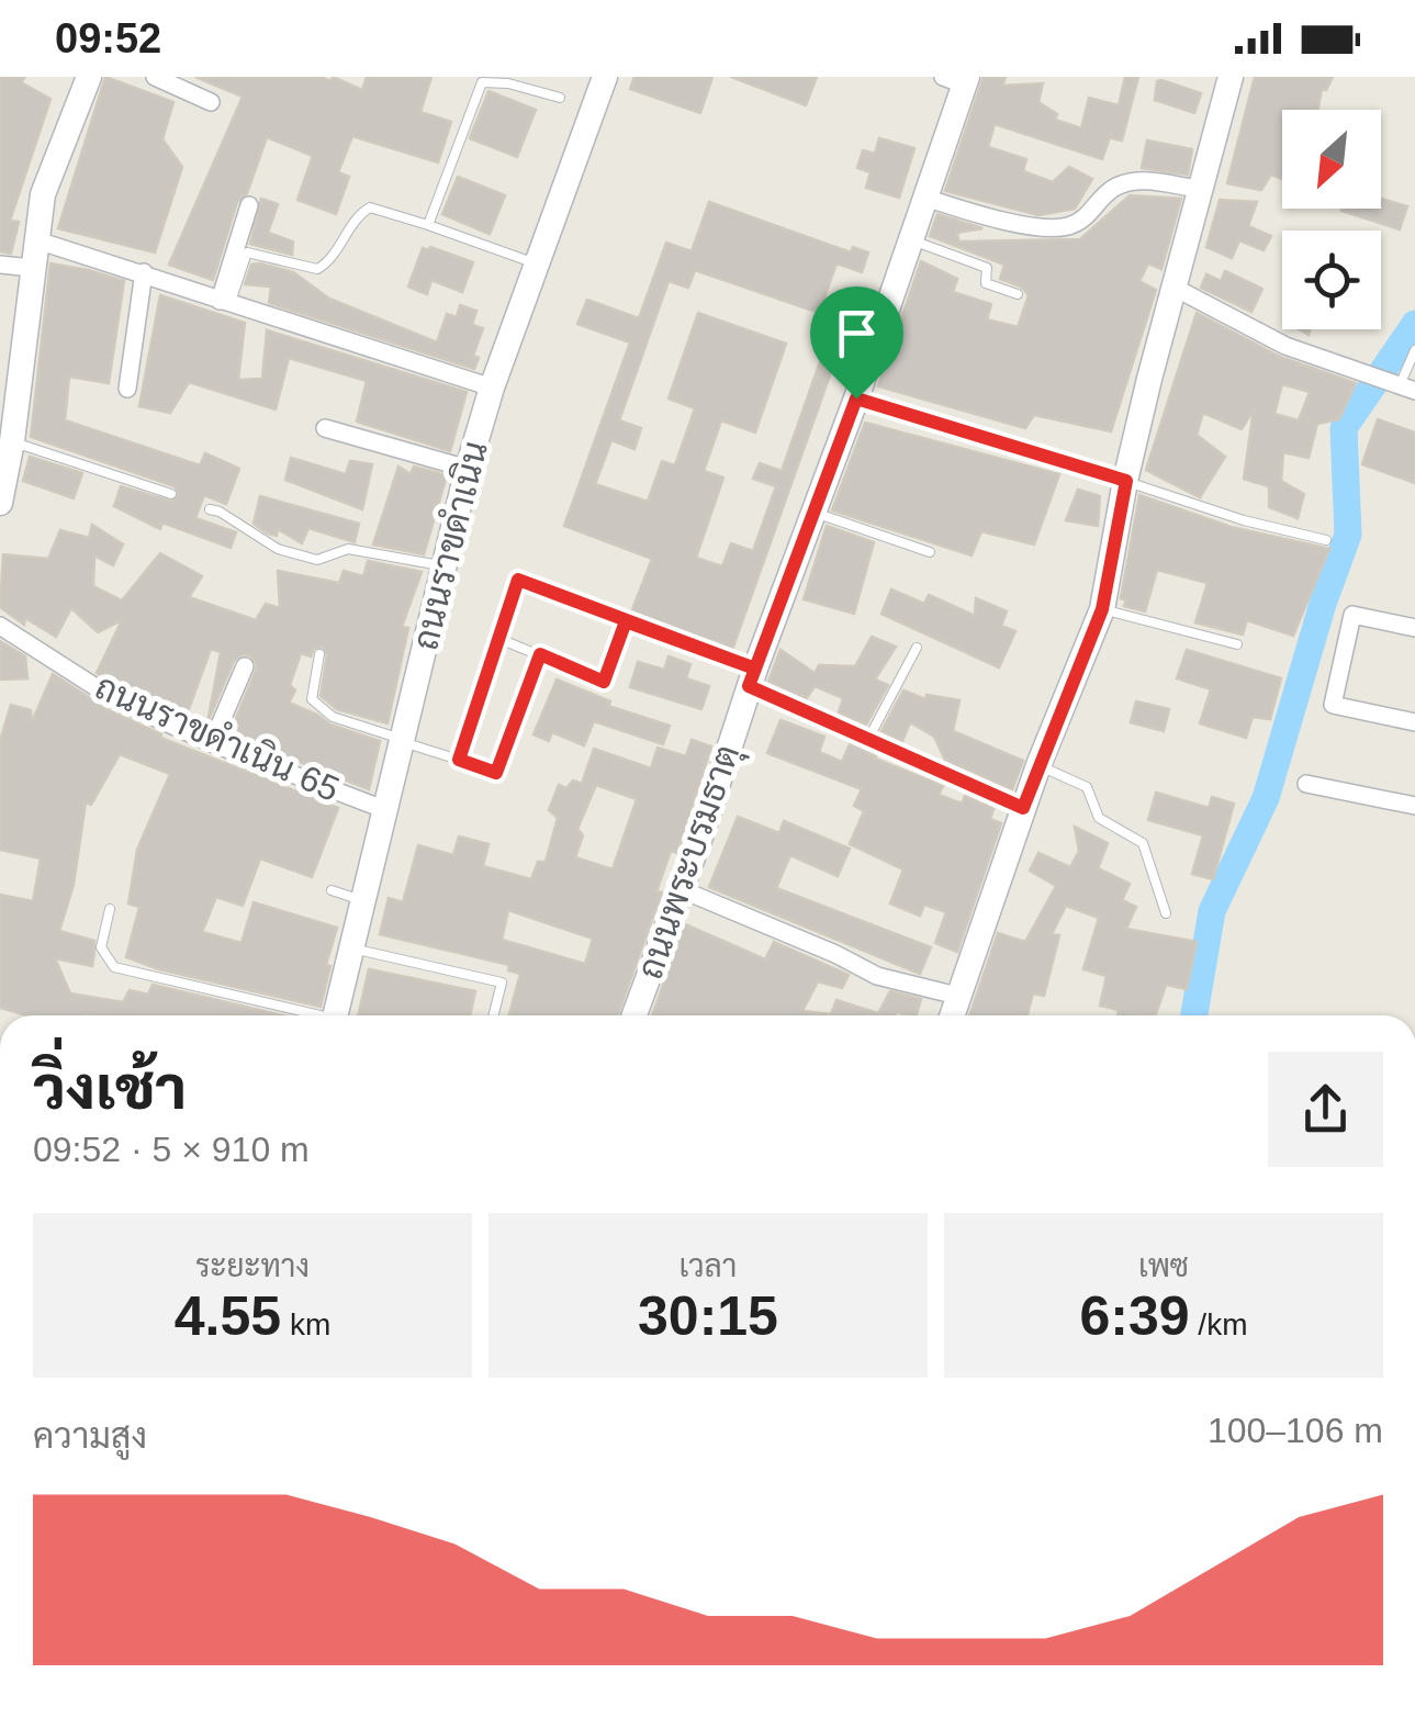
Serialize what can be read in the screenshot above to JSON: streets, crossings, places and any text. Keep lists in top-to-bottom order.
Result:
{
  "streets": {
    "street": ["ถนนราขดำเนิน", "ถนนราขดำเนิน 65", "ถนนพระบรมธาตุ"]
  },
  "crossings": [
    ["ถนนราขดำเนิน", "ถนนราขดำเนิน 65"]
  ],
  "north": "bottom left",
  "page": {
    "status": "09:52",
    "heading": ["วิ่งเช้า", "09:52 · 5 × 910 m"],
    "stats": [
      ["ระยะทาง", "4.55 km"],
      ["เวลา", "30:15"],
      ["เพซ", "6:39 /km"]
    ],
    "chart": ["ความสูง", "100–106 m"]
  }
}
